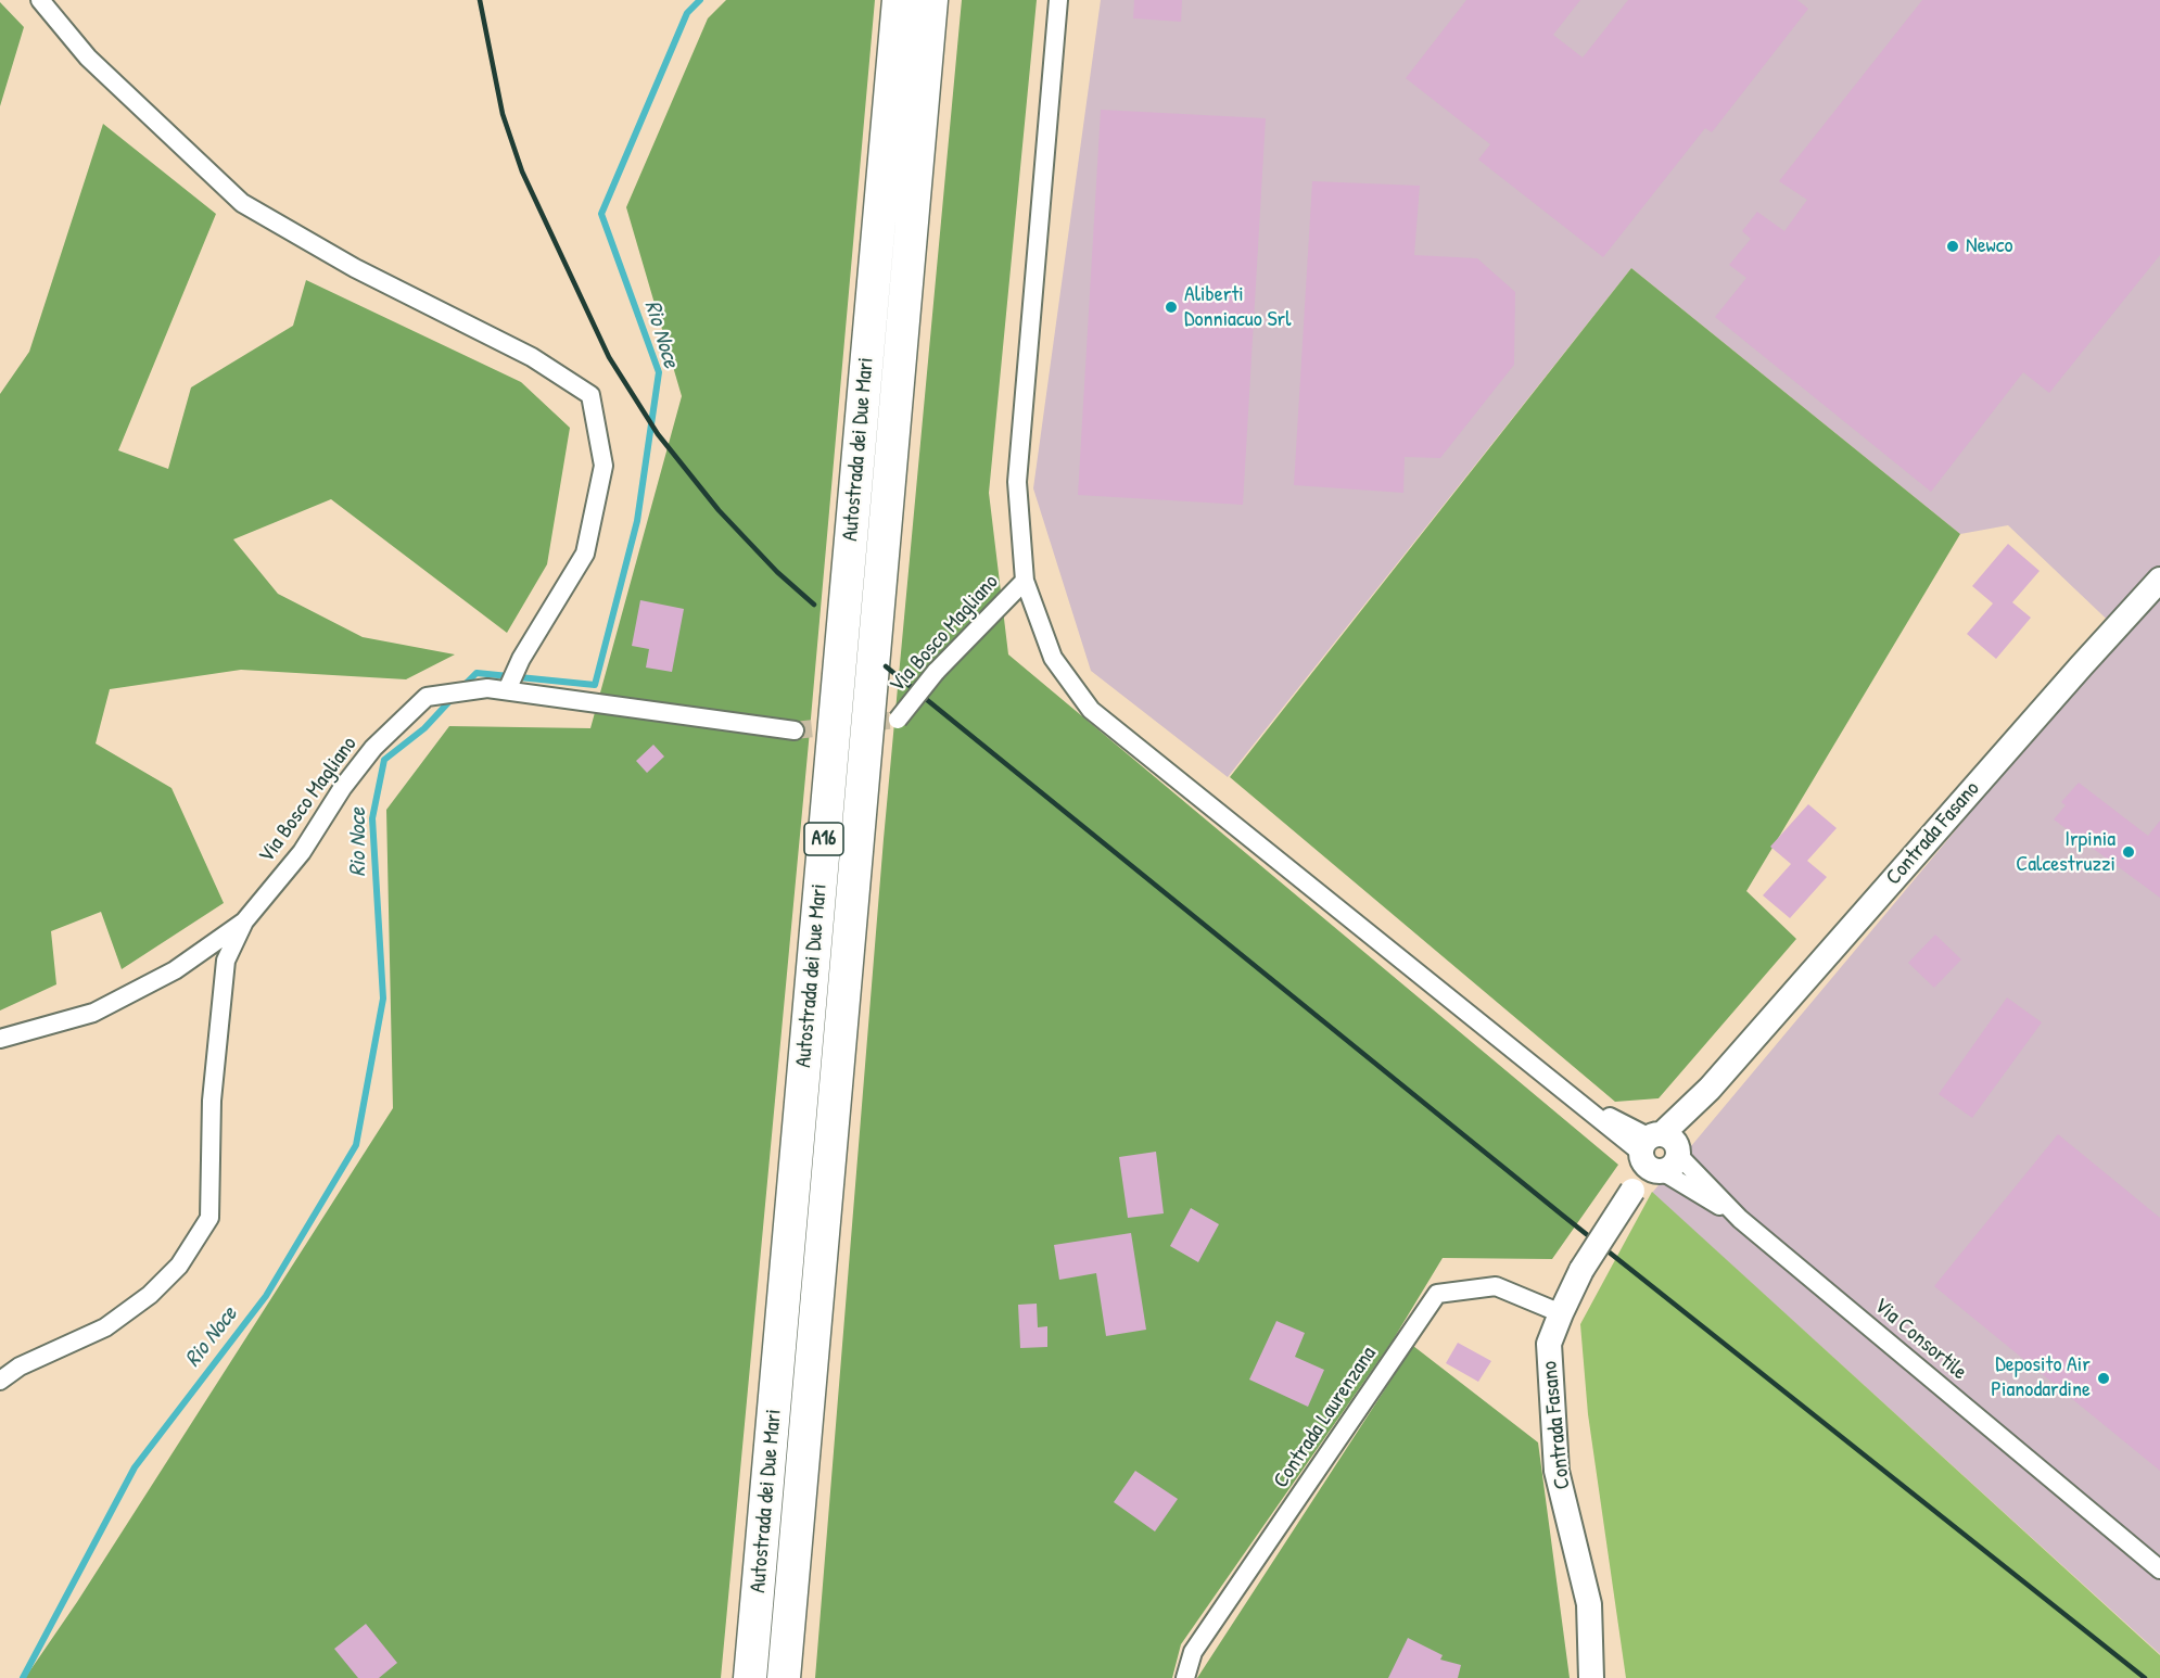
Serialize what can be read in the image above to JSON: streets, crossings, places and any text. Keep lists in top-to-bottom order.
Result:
{
  "streets": {
    "highway": ["Autostrada dei Due Mari", "A16"],
    "main road": ["Contrada Fasano"],
    "street": ["Via Bosco Magliano", "Via Consortile", "Contrada Laurenzana"]
  },
  "crossings": [
    ["Via Bosco Magliano", "Via Consortile"],
    ["Contrada Fasano", "Via Consortile"],
    ["Contrada Fasano", "Contrada Laurenzana"]
  ],
  "water": ["Rio Noce"],
  "places": [
    "Newco",
    "Aliberti Donniacuo Srl",
    "Irpinia Calcestruzzi",
    "Deposito Air Pianodardine"
  ]
}
